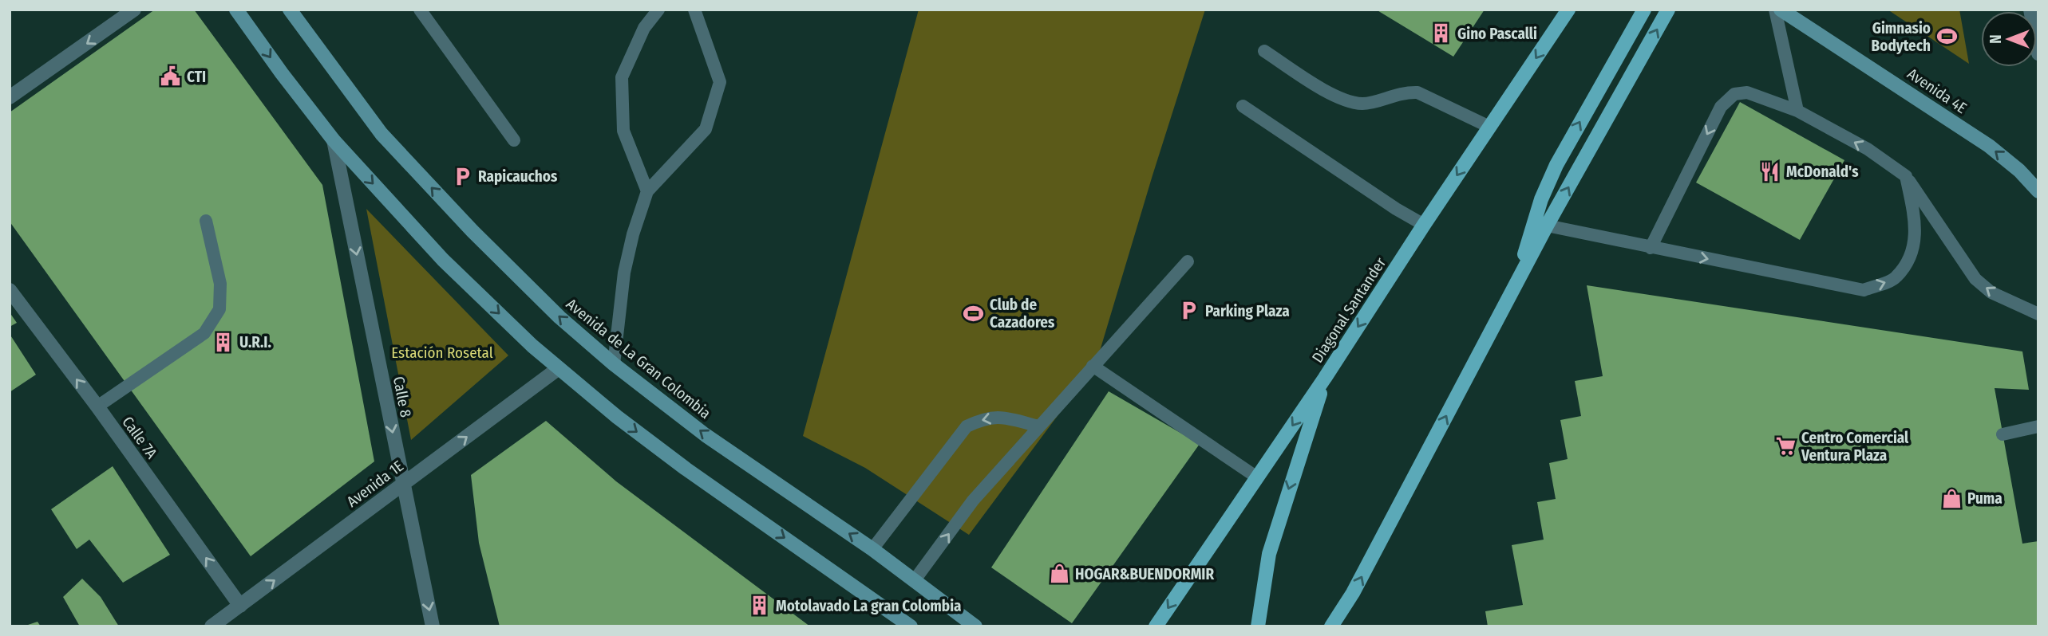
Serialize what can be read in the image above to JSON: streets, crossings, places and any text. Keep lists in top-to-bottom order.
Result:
{
  "streets": {
    "main road": ["Diagonal Santander"],
    "street": [
      "Avenida 4E",
      "Avenida de La Gran Colombia",
      "Calle 8",
      "Calle 7A",
      "Avenida 1E"
    ]
  },
  "crossings": [
    ["Calle 8", "Avenida 1E"],
    ["Calle 7A", "Avenida 1E"]
  ],
  "one_way": [
    "Avenida 4E",
    "Calle 8",
    "Calle 7A",
    "Avenida 1E"
  ],
  "parks": ["Estación Rosetal"],
  "places": {
    "building": ["Gino Pascalli", "U.R.I.", "Motolavado La gran Colombia"],
    "sports": ["Gimnasio Bodytech", "Club de Cazadores"],
    "public building": ["CTI"],
    "restaurant": ["McDonald's"],
    "parking": ["Rapicauchos", "Parking Plaza"],
    "supermarket": ["Centro Comercial Ventura Plaza"],
    "shop": ["Puma", "HOGAR&BUENDORMIR"]
  },
  "north": "left"
}
